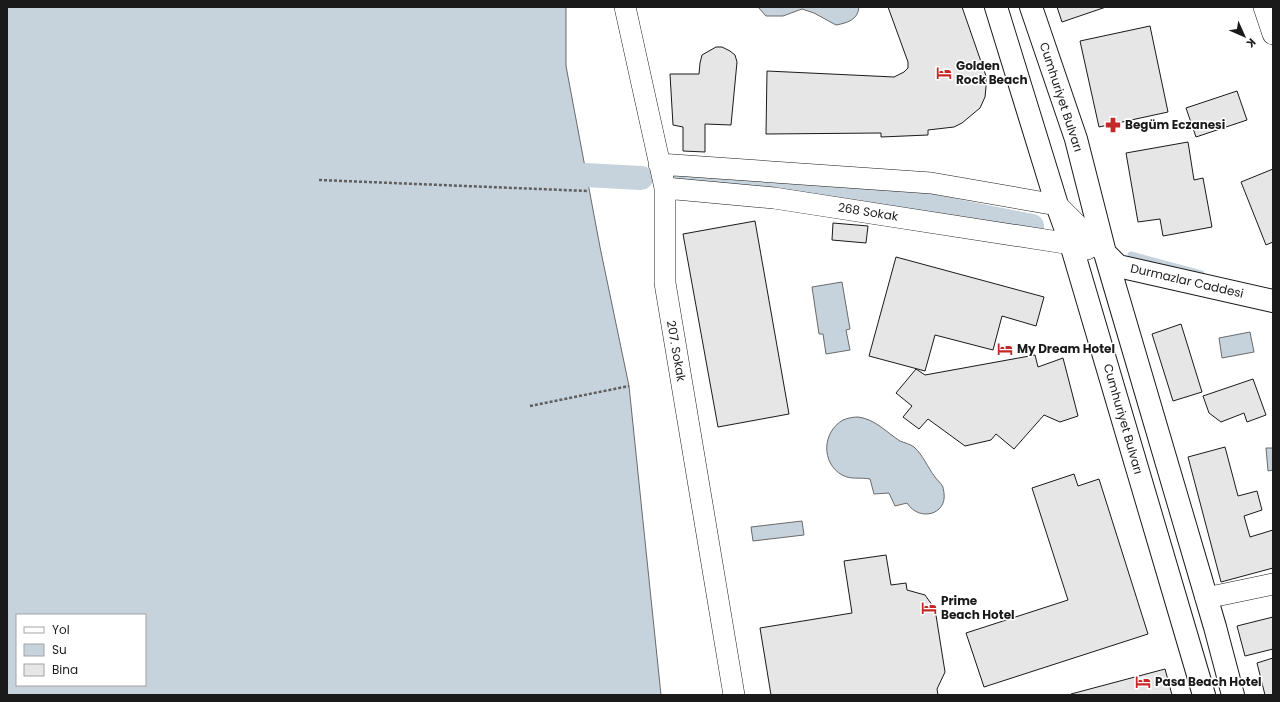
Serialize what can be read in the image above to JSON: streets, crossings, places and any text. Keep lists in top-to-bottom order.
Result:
{
  "streets": {
    "main road": ["Cumhuriyet Bulvarı", "Durmazlar Caddesi"],
    "street": ["268 Sokak", "207. Sokak"]
  },
  "crossings": [
    ["Cumhuriyet Bulvarı", "268 Sokak"],
    ["Cumhuriyet Bulvarı", "Durmazlar Caddesi"],
    ["268 Sokak", "Durmazlar Caddesi"],
    ["268 Sokak", "207. Sokak"]
  ],
  "places": {
    "hotel": [
      "Golden Rock Beach",
      "My Dream Hotel",
      "Prime Beach Hotel",
      "Pasa Beach Hotel"
    ],
    "pharmacy": ["Begüm Eczanesi"]
  },
  "legend": ["Yol", "Su", "Bina"],
  "north": "bottom right"
}
